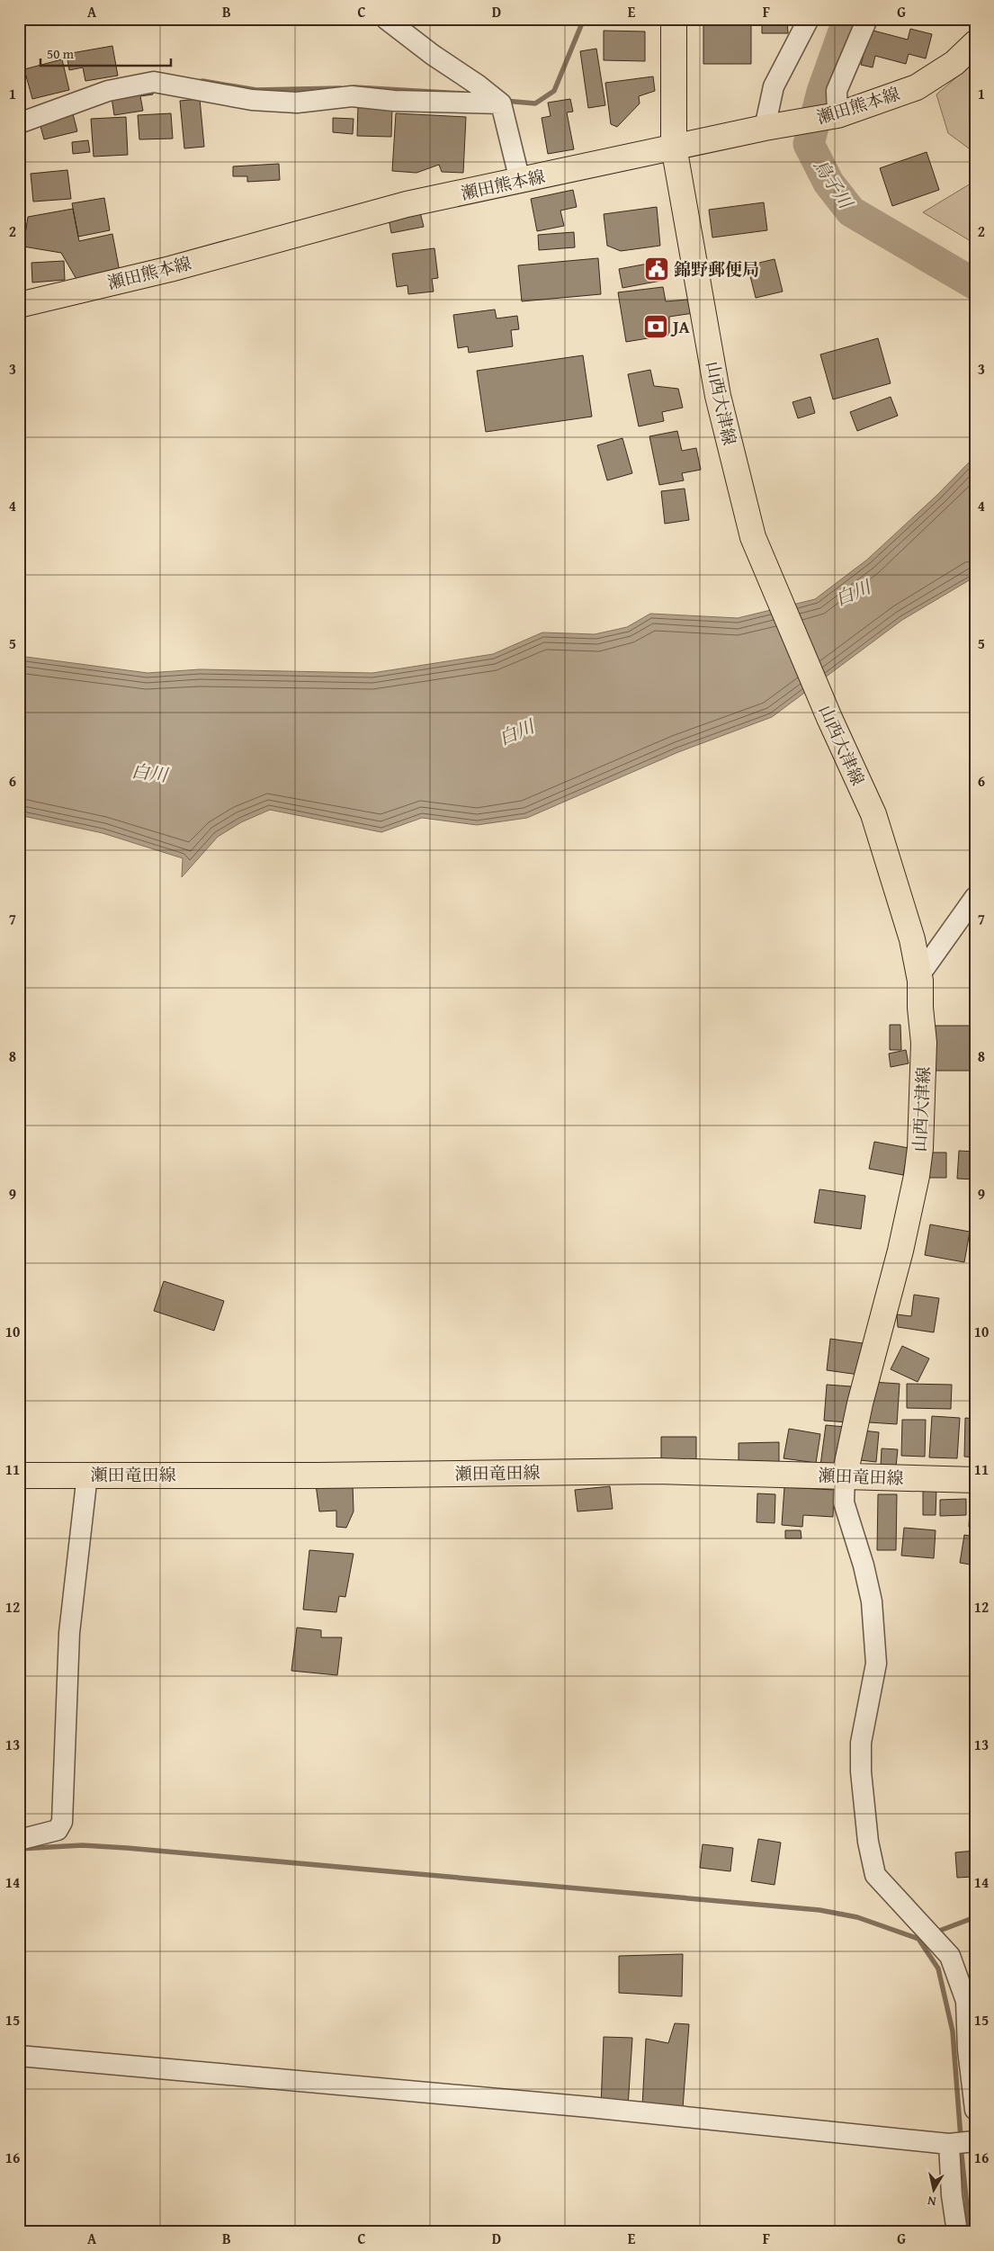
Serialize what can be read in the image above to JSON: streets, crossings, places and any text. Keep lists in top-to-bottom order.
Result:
{
  "streets": {
    "main road": ["瀬田熊本線", "山西大津線", "瀬田竜田線"]
  },
  "crossings": [
    ["瀬田熊本線", "山西大津線"],
    ["山西大津線", "瀬田竜田線"]
  ],
  "water": ["鳥子川", "白川"],
  "places": {
    "public building": ["錦野郵便局"],
    "bank": ["JA"]
  },
  "scale_bar": "50 m",
  "north": "bottom",
  "grid": {
    "columns": [
      "A",
      "B",
      "C",
      "D",
      "E",
      "F",
      "G"
    ],
    "rows": [
      "1",
      "2",
      "3",
      "4",
      "5",
      "6",
      "7",
      "8",
      "9",
      "10",
      "11",
      "12",
      "13",
      "14",
      "15",
      "16"
    ]
  }
}
